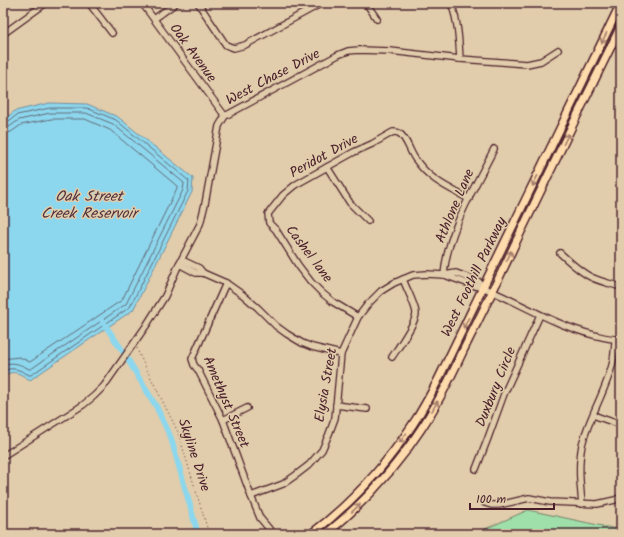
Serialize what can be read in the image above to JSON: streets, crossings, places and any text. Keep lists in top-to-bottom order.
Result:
{
  "streets": {
    "main road": ["West Foothill Parkway"],
    "street": [
      "Oak Avenue",
      "West Chase Drive",
      "Peridot Drive",
      "Athlone Lane",
      "Cashel lane",
      "Elysia Street",
      "Duxbury Circle",
      "Amethyst Street"
    ],
    "path": ["Skyline Drive"]
  },
  "crossings": [
    ["Oak Avenue", "West Chase Drive"],
    ["West Chase Drive", "Skyline Drive"],
    ["Peridot Drive", "Athlone Lane"],
    ["Peridot Drive", "Cashel lane"],
    ["Athlone Lane", "Elysia Street"],
    ["Cashel lane", "Elysia Street"],
    ["West Foothill Parkway", "Elysia Street"],
    ["Elysia Street", "Duxbury Circle"],
    ["Elysia Street", "Amethyst Street"]
  ],
  "water": ["Oak Street Creek Reservoir"],
  "scale_bar": "100 m"
}
